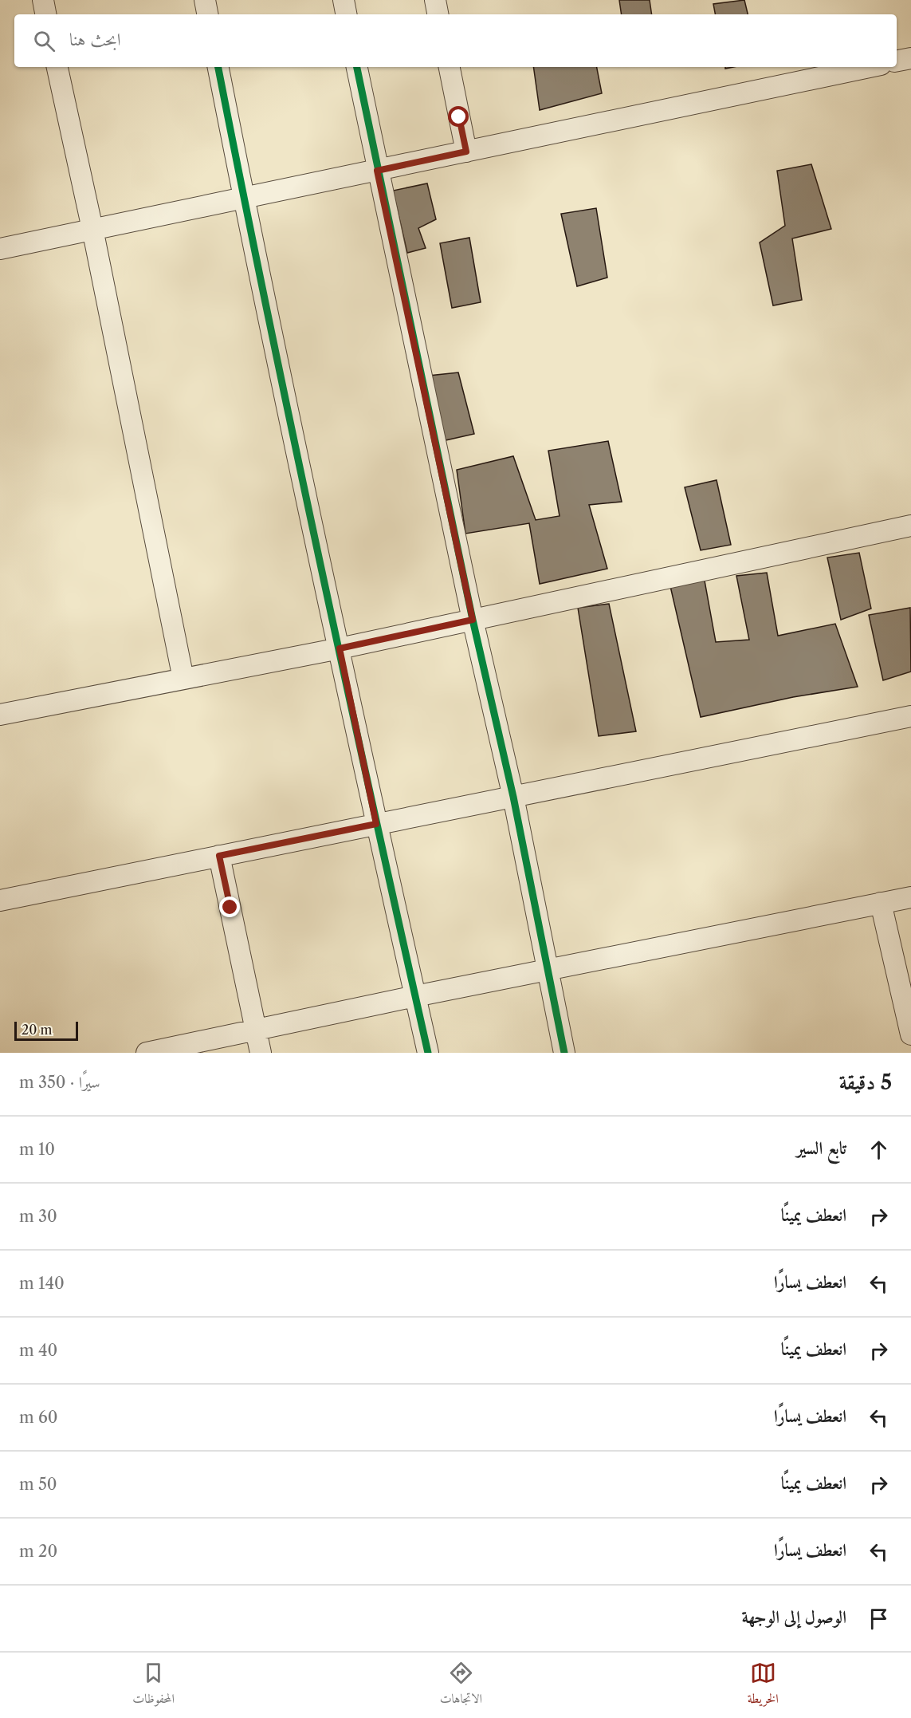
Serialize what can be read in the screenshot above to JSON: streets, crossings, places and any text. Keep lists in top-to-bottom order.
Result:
{
  "scale_bar": "20 m",
  "page": {
    "search": "ابحث هنا",
    "scale": "20 m",
    "heading": ["5 دقيقة", "سيرًا · 350 m"],
    "list": [
      ["تابع السير", "10 m"],
      ["انعطف يمينًا", "30 m"],
      ["انعطف يسارًا", "140 m"],
      ["انعطف يمينًا", "40 m"],
      ["انعطف يسارًا", "60 m"],
      ["انعطف يمينًا", "50 m"],
      ["انعطف يسارًا", "20 m"],
      "الوصول إلى الوجهة"
    ],
    "nav": ["الخريطة", "الاتجاهات", "المحفوظات"]
  }
}
